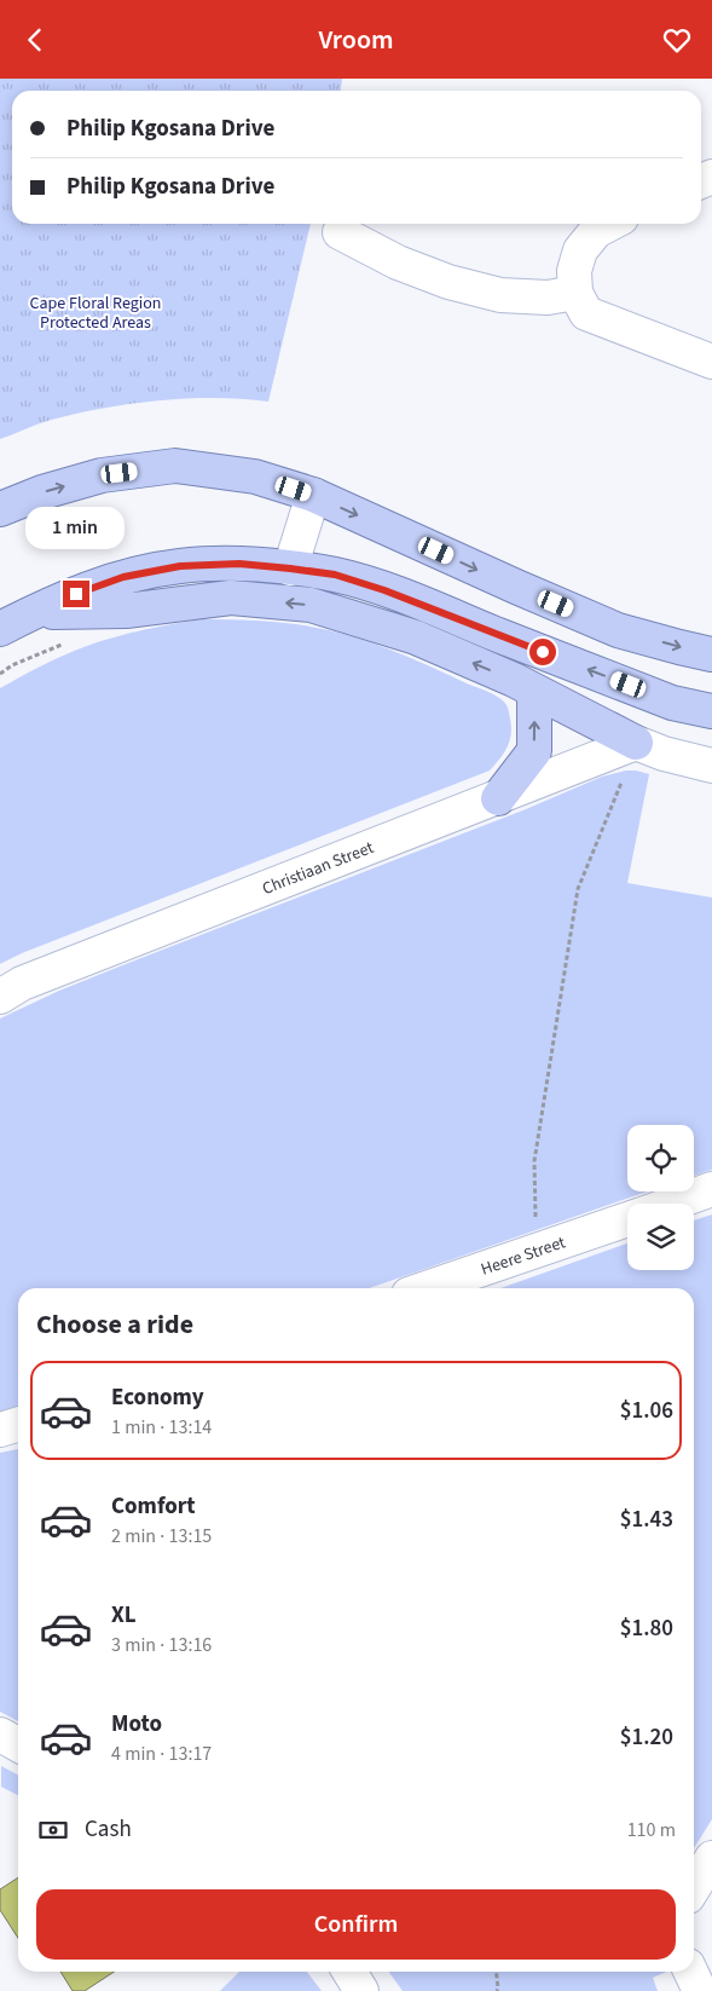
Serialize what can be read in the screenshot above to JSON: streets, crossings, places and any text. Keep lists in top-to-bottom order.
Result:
{
  "streets": {
    "street": ["Christiaan Street", "Heere Street"]
  },
  "parks": ["Cape Floral Region Protected Areas"],
  "page": {
    "header": "Vroom",
    "banner": ["Philip Kgosana Drive", "Philip Kgosana Drive"],
    "bubble": "1 min",
    "heading": "Choose a ride",
    "list": [
      {
        "name": "Economy",
        "note": "1 min · 13:14",
        "value": "$1.06"
      },
      {
        "name": "Comfort",
        "note": "2 min · 13:15",
        "value": "$1.43"
      },
      {
        "name": "XL",
        "note": "3 min · 13:16",
        "value": "$1.80"
      },
      {
        "name": "Moto",
        "note": "4 min · 13:17",
        "value": "$1.20"
      }
    ],
    "pay": ["Cash", "110 m"],
    "buttons": "Confirm"
  }
}
